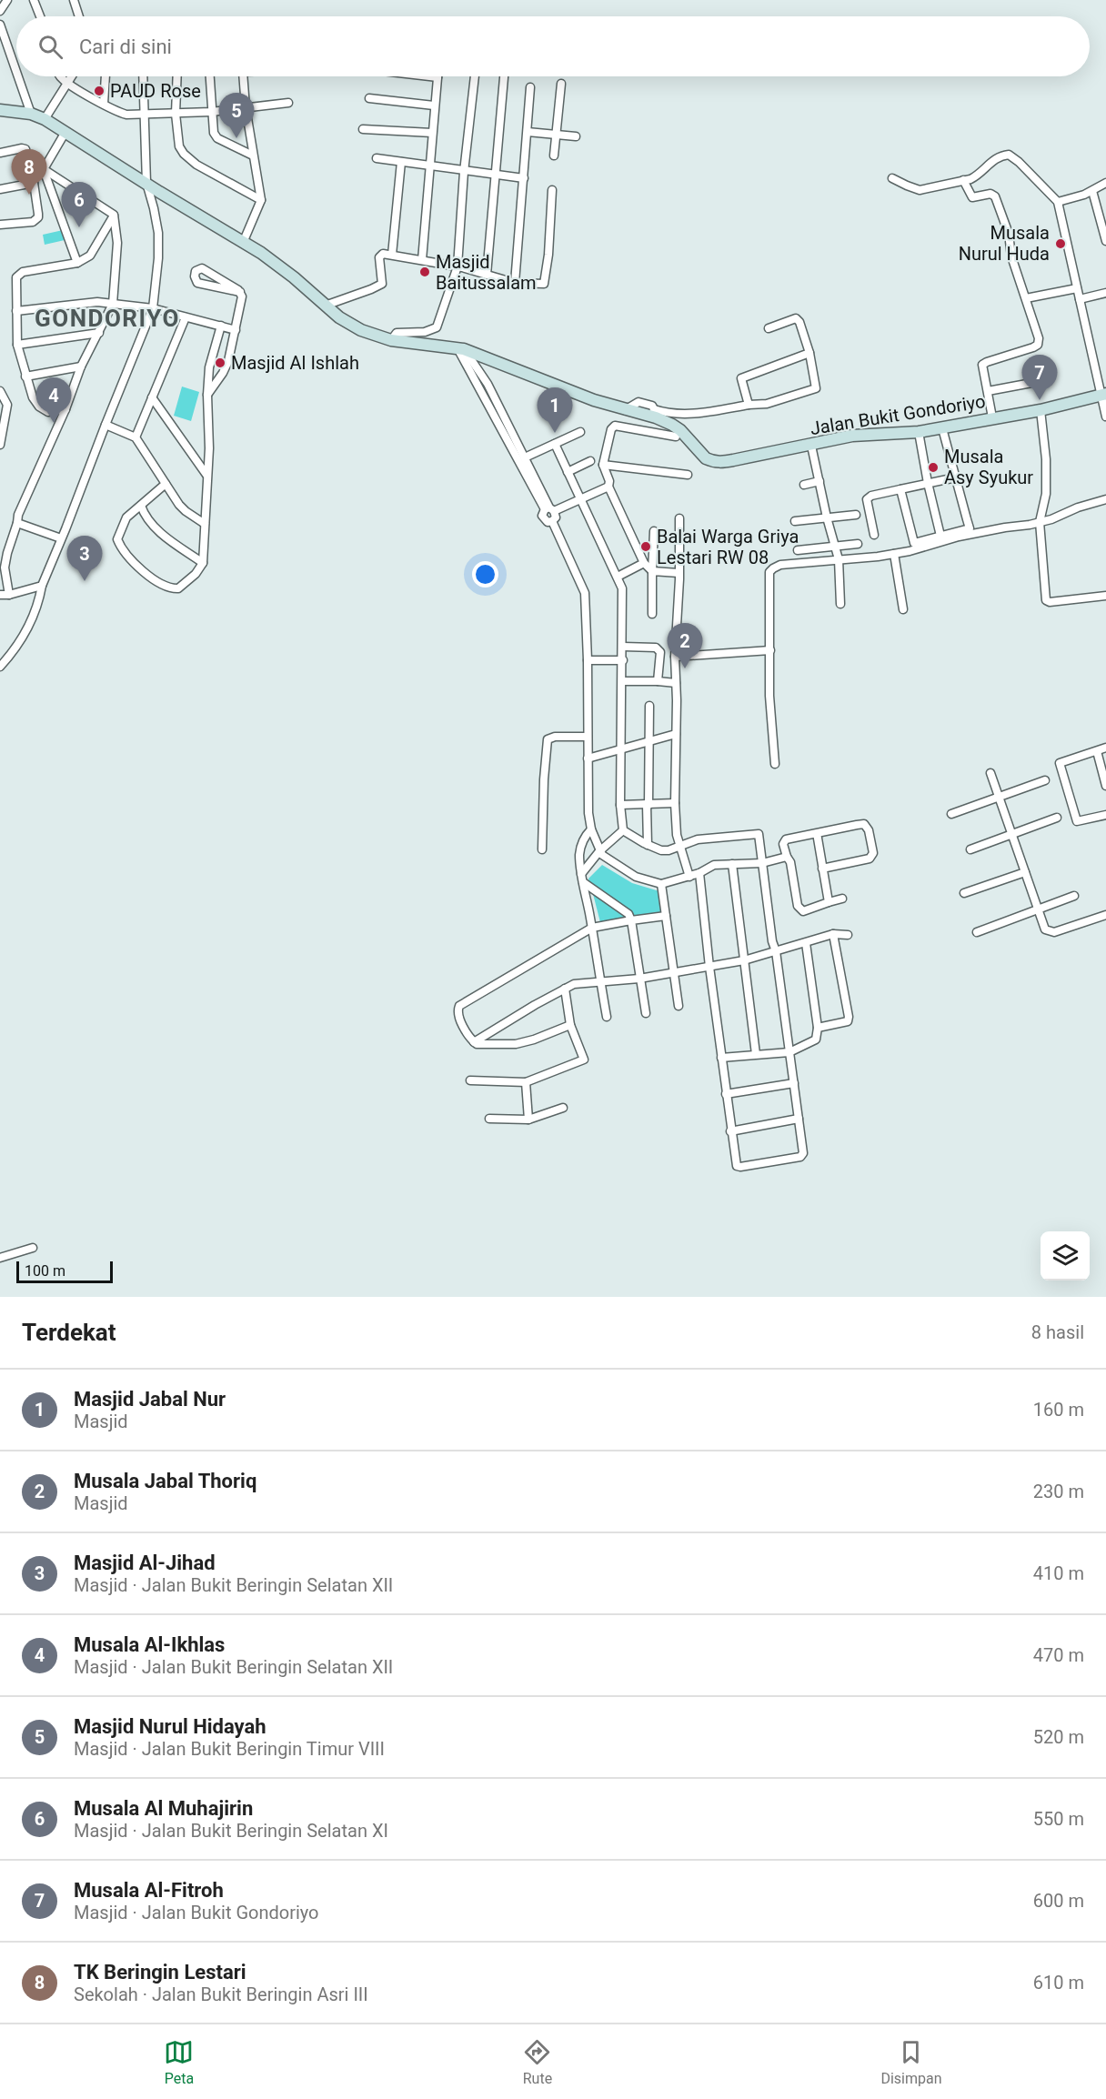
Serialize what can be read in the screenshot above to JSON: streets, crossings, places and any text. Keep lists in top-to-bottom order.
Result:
{
  "streets": {
    "street": ["Jalan Bukit Gondoriyo"]
  },
  "districts": ["GONDORIYO"],
  "places": [
    "PAUD Rose",
    "Musala Nurul Huda",
    "Masjid Baitussalam",
    "Masjid Al Ishlah",
    "Musala Asy Syukur",
    "Balai Warga Griya Lestari RW 08"
  ],
  "scale_bar": "100 m",
  "page": {
    "search": "Cari di sini",
    "pins": [
      "5",
      "8",
      "6",
      "7",
      "4",
      "1",
      "3",
      "2"
    ],
    "scale": "100 m",
    "heading": ["Terdekat", "8 hasil"],
    "list": [
      {
        "mark": "1",
        "name": "Masjid Jabal Nur",
        "note": "Masjid",
        "value": "160 m"
      },
      {
        "mark": "2",
        "name": "Musala Jabal Thoriq",
        "note": "Masjid",
        "value": "230 m"
      },
      {
        "mark": "3",
        "name": "Masjid Al-Jihad",
        "note": "Masjid · Jalan Bukit Beringin Selatan XII",
        "value": "410 m"
      },
      {
        "mark": "4",
        "name": "Musala Al-Ikhlas",
        "note": "Masjid · Jalan Bukit Beringin Selatan XII",
        "value": "470 m"
      },
      {
        "mark": "5",
        "name": "Masjid Nurul Hidayah",
        "note": "Masjid · Jalan Bukit Beringin Timur VIII",
        "value": "520 m"
      },
      {
        "mark": "6",
        "name": "Musala Al Muhajirin",
        "note": "Masjid · Jalan Bukit Beringin Selatan XI",
        "value": "550 m"
      },
      {
        "mark": "7",
        "name": "Musala Al-Fitroh",
        "note": "Masjid · Jalan Bukit Gondoriyo",
        "value": "600 m"
      },
      {
        "mark": "8",
        "name": "TK Beringin Lestari",
        "note": "Sekolah · Jalan Bukit Beringin Asri III",
        "value": "610 m"
      }
    ],
    "nav": ["Peta", "Rute", "Disimpan"]
  }
}
